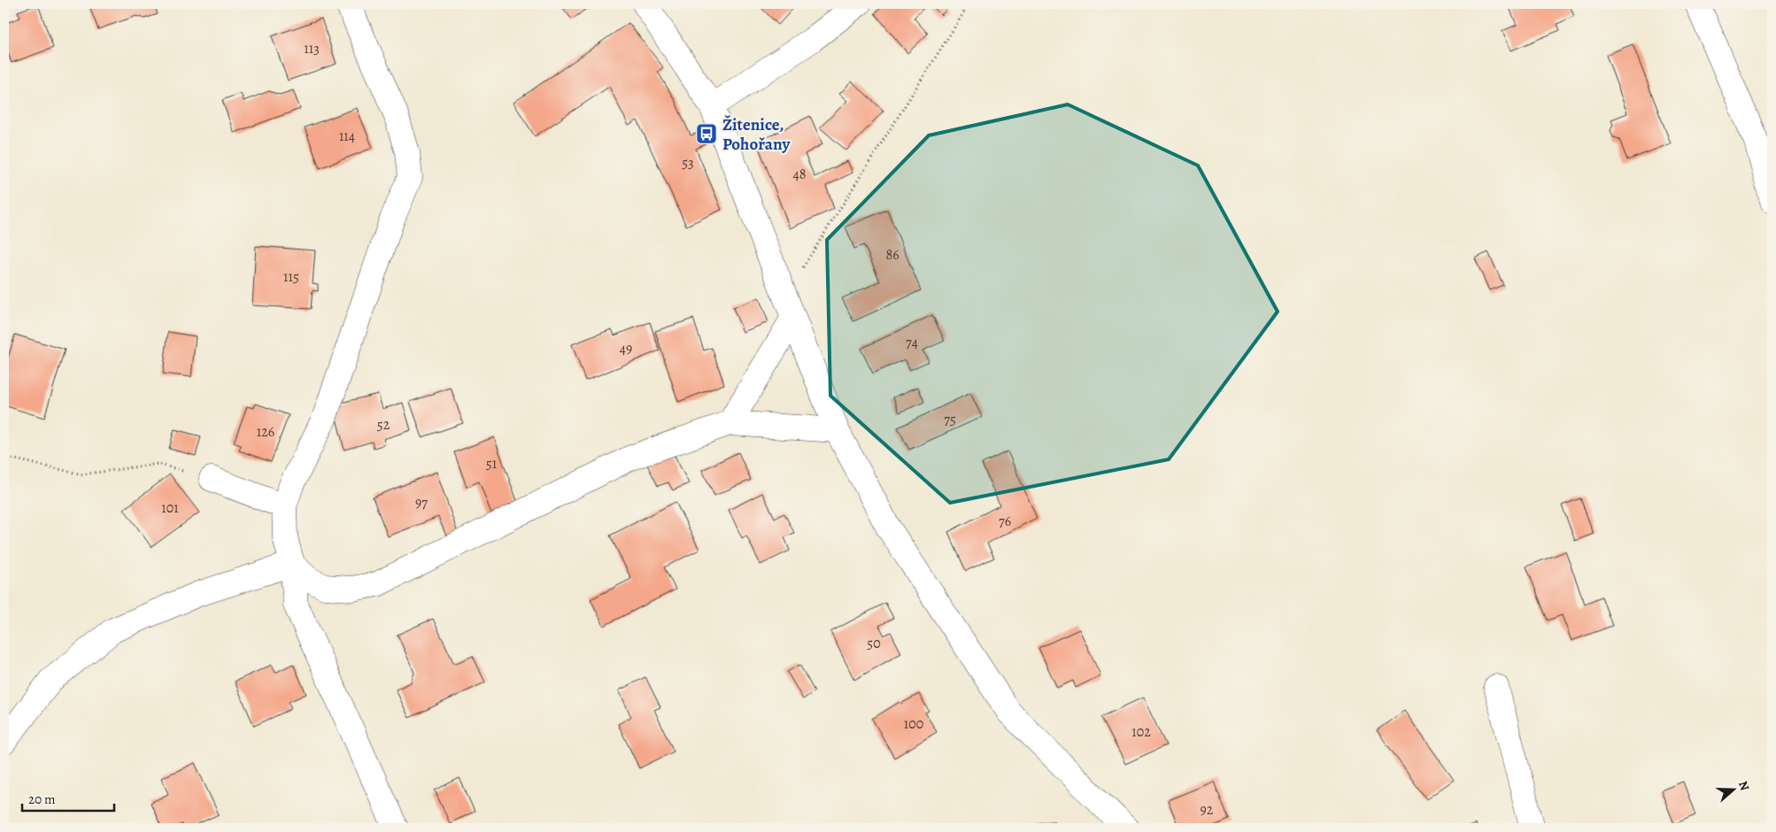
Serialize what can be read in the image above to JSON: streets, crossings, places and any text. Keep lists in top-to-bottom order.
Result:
{
  "places": {
    "bus stop": ["Žitenice, Pohořany"]
  },
  "house_numbers": [
    "113",
    "114",
    "53",
    "48",
    "86",
    "115",
    "74",
    "49",
    "75",
    "52",
    "126",
    "51",
    "97",
    "101",
    "76",
    "50",
    "100",
    "102",
    "92"
  ],
  "scale_bar": "20 m",
  "north": "right"
}
